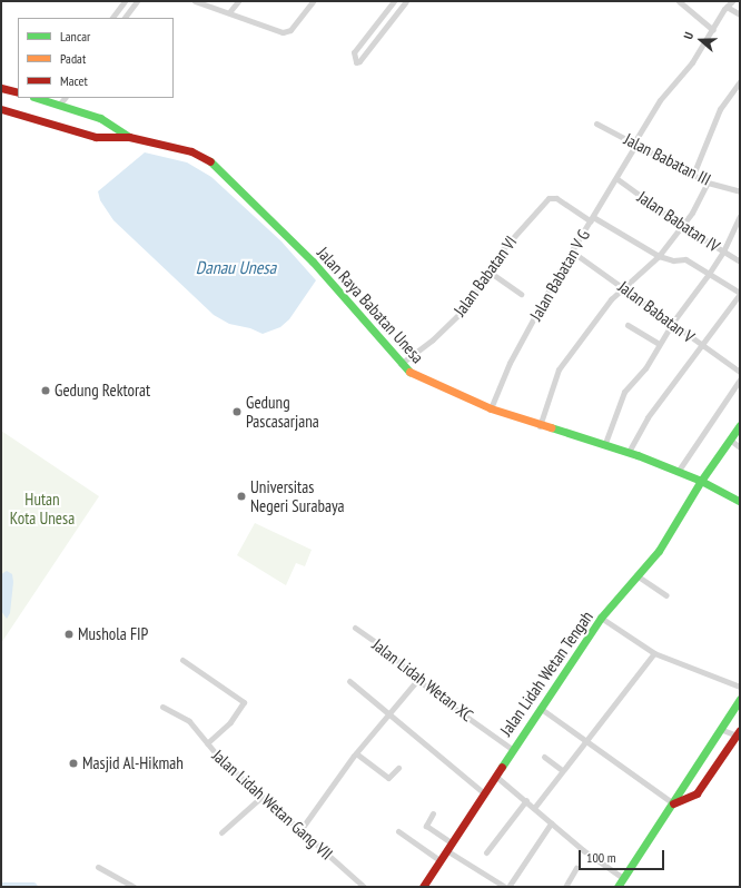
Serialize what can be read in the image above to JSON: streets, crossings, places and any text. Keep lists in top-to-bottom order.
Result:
{
  "streets": {
    "main road": ["Jalan Raya Babatan Unesa", "Jalan Lidah Wetan Tengah"],
    "street": [
      "Jalan Babatan III",
      "Jalan Babatan IV",
      "Jalan Babatan V G",
      "Jalan Babatan VI",
      "Jalan Babatan V",
      "Jalan Lidah Wetan XC",
      "Jalan Lidah Wetan Gang VII"
    ]
  },
  "crossings": [
    ["Jalan Babatan III", "Jalan Babatan V G"],
    ["Jalan Babatan IV", "Jalan Babatan V G"],
    ["Jalan Babatan V G", "Jalan Babatan VI"],
    ["Jalan Babatan V G", "Jalan Raya Babatan Unesa"],
    ["Jalan Babatan V G", "Jalan Babatan V"],
    ["Jalan Babatan VI", "Jalan Raya Babatan Unesa"],
    ["Jalan Raya Babatan Unesa", "Jalan Lidah Wetan Tengah"],
    ["Jalan Lidah Wetan Tengah", "Jalan Lidah Wetan XC"]
  ],
  "water": ["Danau Unesa"],
  "parks": ["Hutan Kota Unesa"],
  "places": [
    "Gedung Rektorat",
    "Gedung Pascasarjana",
    "Universitas Negeri Surabaya",
    "Mushola FIP",
    "Masjid Al-Hikmah"
  ],
  "legend": ["Lancar", "Padat", "Macet"],
  "scale_bar": "100 m",
  "north": "left"
}
